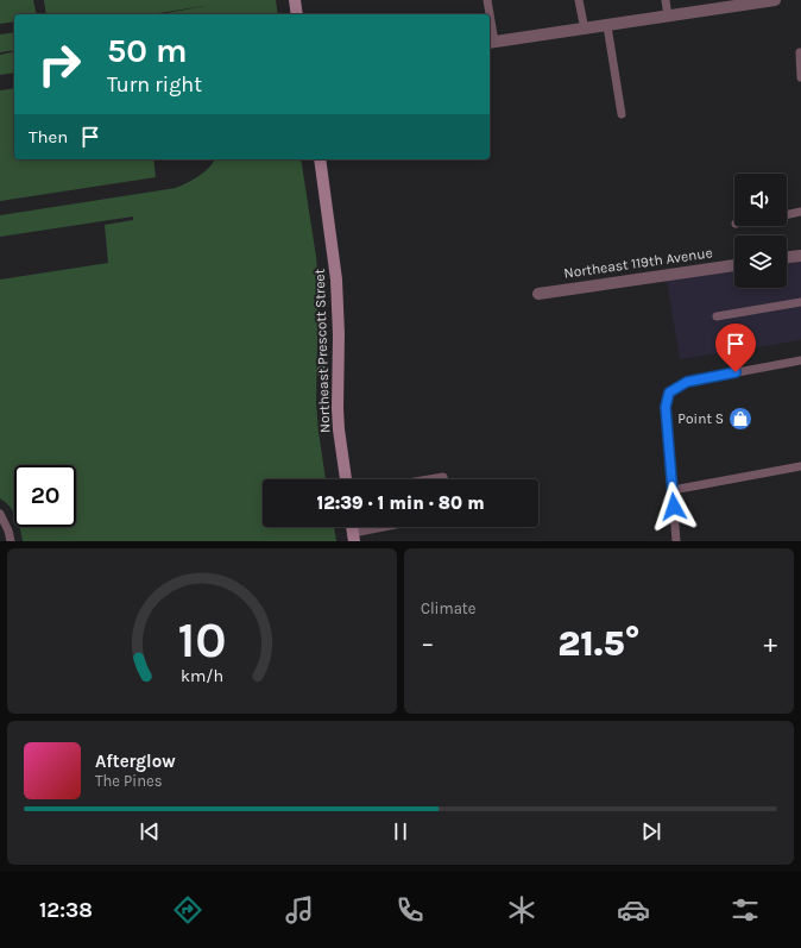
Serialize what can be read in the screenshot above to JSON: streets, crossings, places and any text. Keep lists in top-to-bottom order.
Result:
{
  "streets": {
    "street": ["Northeast 119th Avenue", "Northeast Prescott Street"]
  },
  "places": {
    "shop": ["Point S"]
  },
  "page": {
    "turn": ["50 m", "Turn right"],
    "then": "Then",
    "limit": "20",
    "trip": "12:39 · 1 min · 80 m",
    "tile": "Climate",
    "heat": ["−", "21.5°", "+"],
    "song": ["Afterglow", "The Pines"],
    "tabs": "12:38",
    "gauge": ["10", "km/h"]
  }
}
